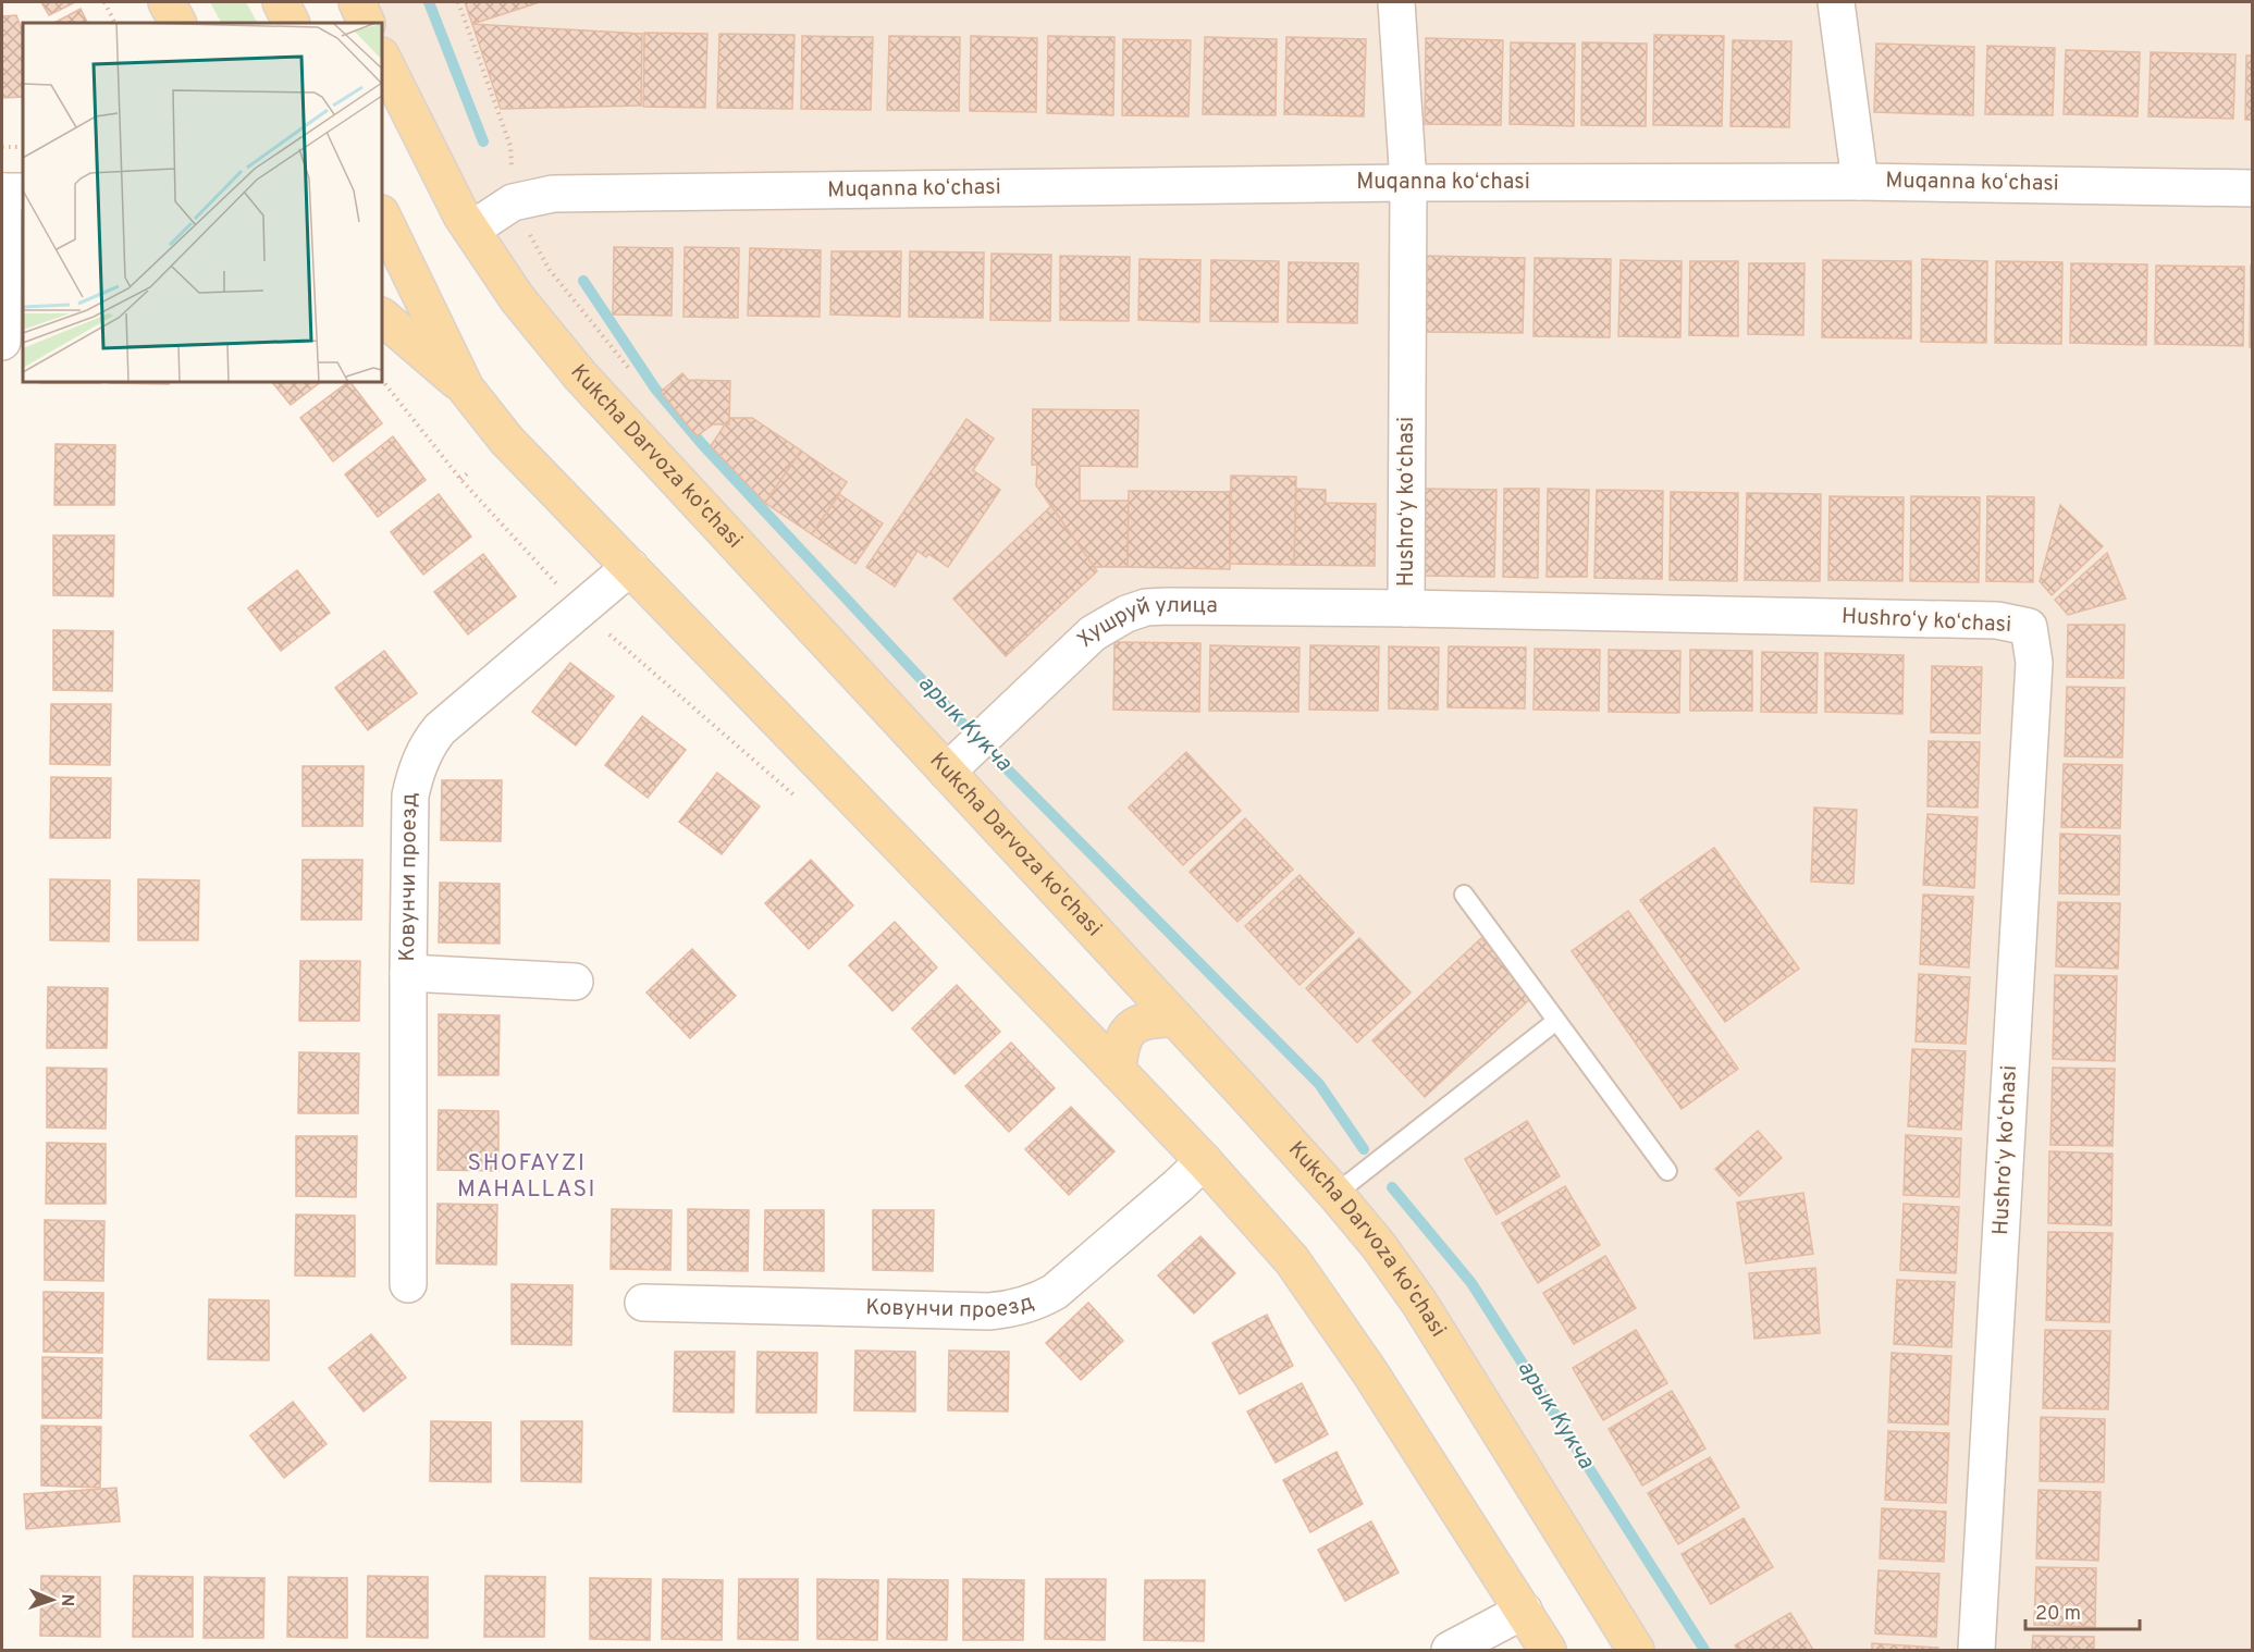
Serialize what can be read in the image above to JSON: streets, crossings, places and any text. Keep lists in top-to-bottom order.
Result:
{
  "streets": {
    "main road": ["Kukcha Darvoza ko'chasi"],
    "street": [
      "Muqanna koʻchasi",
      "Hushroʻy koʻchasi",
      "Хушруй улица",
      "Ковунчи проезд"
    ]
  },
  "crossings": [
    ["Muqanna koʻchasi", "Hushroʻy koʻchasi"],
    ["Kukcha Darvoza ko'chasi", "Хушруй улица"],
    ["Hushroʻy koʻchasi", "Хушруй улица"]
  ],
  "districts": ["SHOFAYZI MAHALLASI"],
  "water": ["арык Кукча"],
  "scale_bar": "20 m",
  "north": "right"
}
